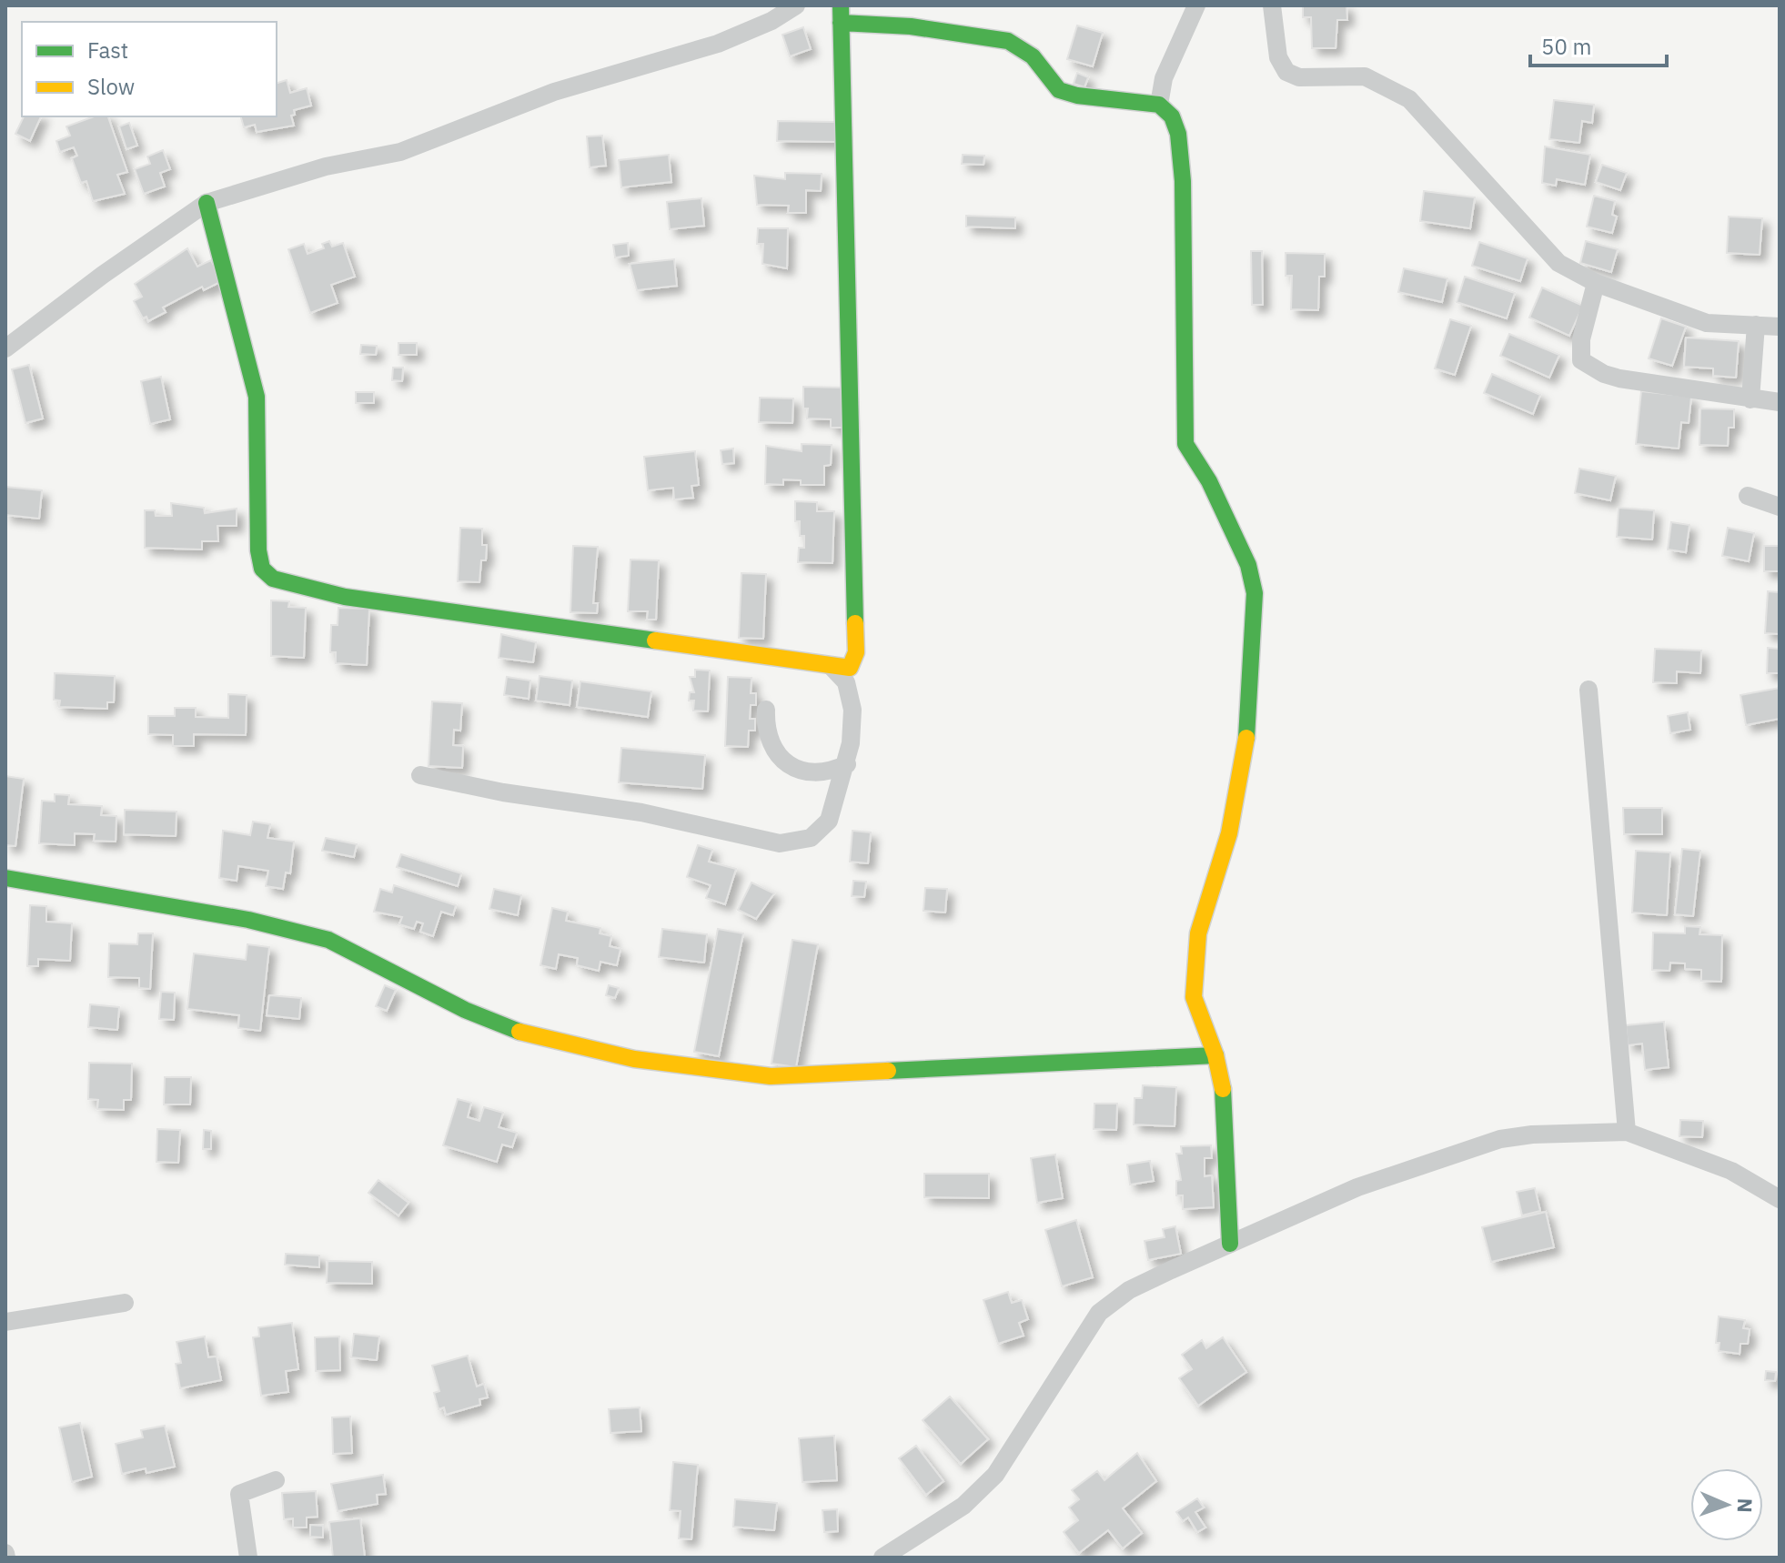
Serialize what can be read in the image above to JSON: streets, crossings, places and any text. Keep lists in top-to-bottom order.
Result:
{
  "legend": ["Fast", "Slow"],
  "scale_bar": "50 m",
  "north": "right"
}
